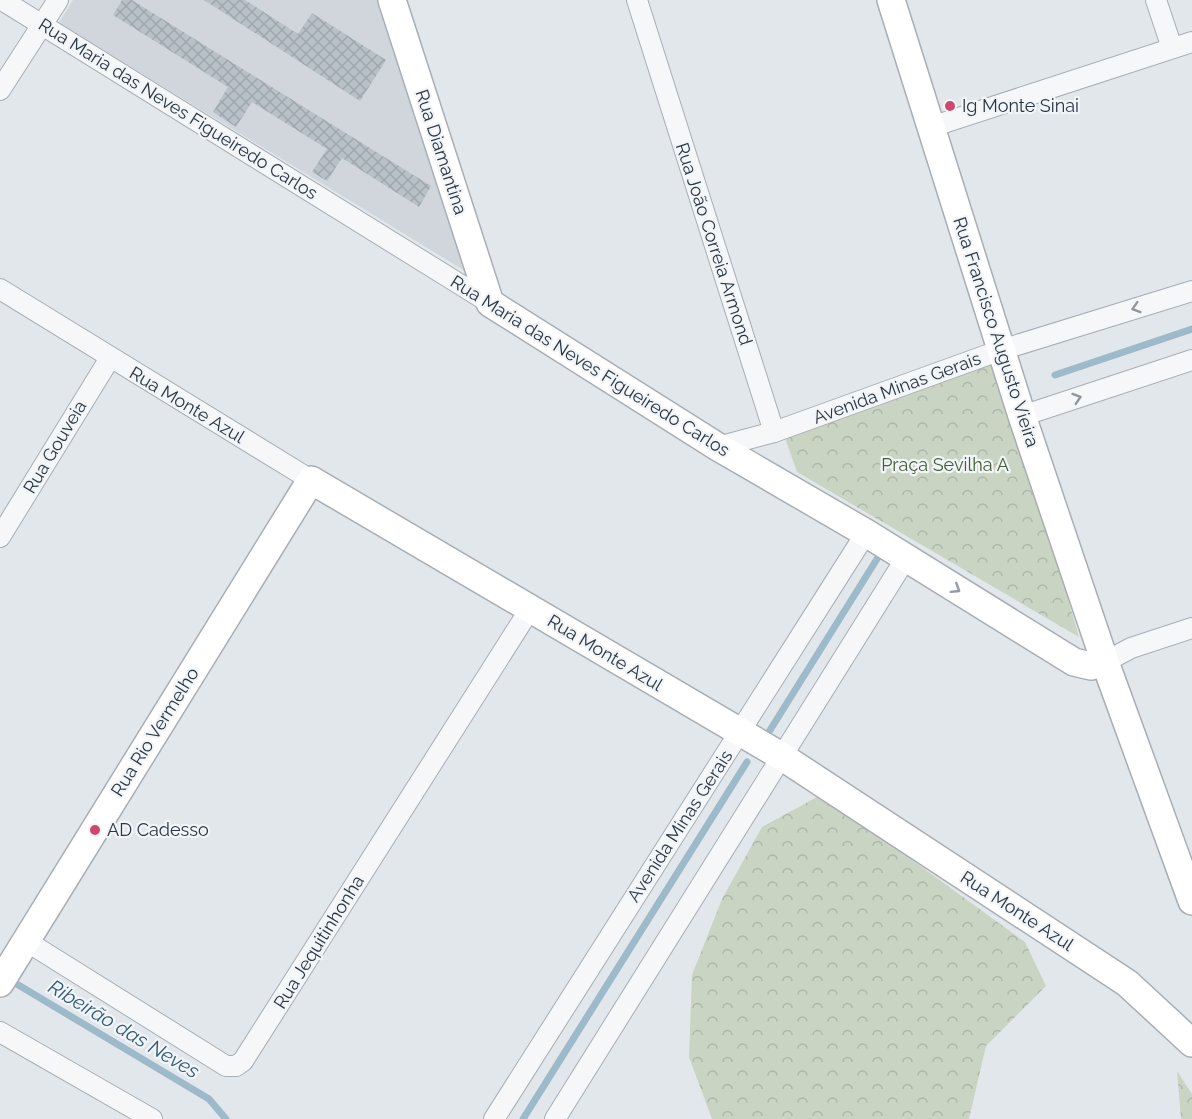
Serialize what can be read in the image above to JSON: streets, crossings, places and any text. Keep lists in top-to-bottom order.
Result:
{
  "streets": {
    "street": [
      "Rua Maria das Neves Figueiredo Carlos",
      "Rua Diamantina",
      "Rua João Correia Armond",
      "Rua Francisco Augusto Vieira",
      "Avenida Minas Gerais",
      "Rua Monte Azul",
      "Rua Gouveia",
      "Rua Rio Vermelho",
      "Rua Jequitinhonha"
    ]
  },
  "crossings": [
    ["Rua Maria das Neves Figueiredo Carlos", "Rua Diamantina"],
    ["Rua Maria das Neves Figueiredo Carlos", "Rua Francisco Augusto Vieira"],
    ["Rua Maria das Neves Figueiredo Carlos", "Avenida Minas Gerais"],
    ["Rua João Correia Armond", "Avenida Minas Gerais"],
    ["Rua Francisco Augusto Vieira", "Avenida Minas Gerais"],
    ["Avenida Minas Gerais", "Rua Monte Azul"],
    ["Rua Monte Azul", "Rua Gouveia"],
    ["Rua Monte Azul", "Rua Rio Vermelho"],
    ["Rua Monte Azul", "Rua Jequitinhonha"],
    ["Rua Rio Vermelho", "Rua Jequitinhonha"]
  ],
  "water": ["Ribeirão das Neves"],
  "parks": ["Praça Sevilha A"],
  "places": ["Ig Monte Sinai", "AD Cadesso"]
}
